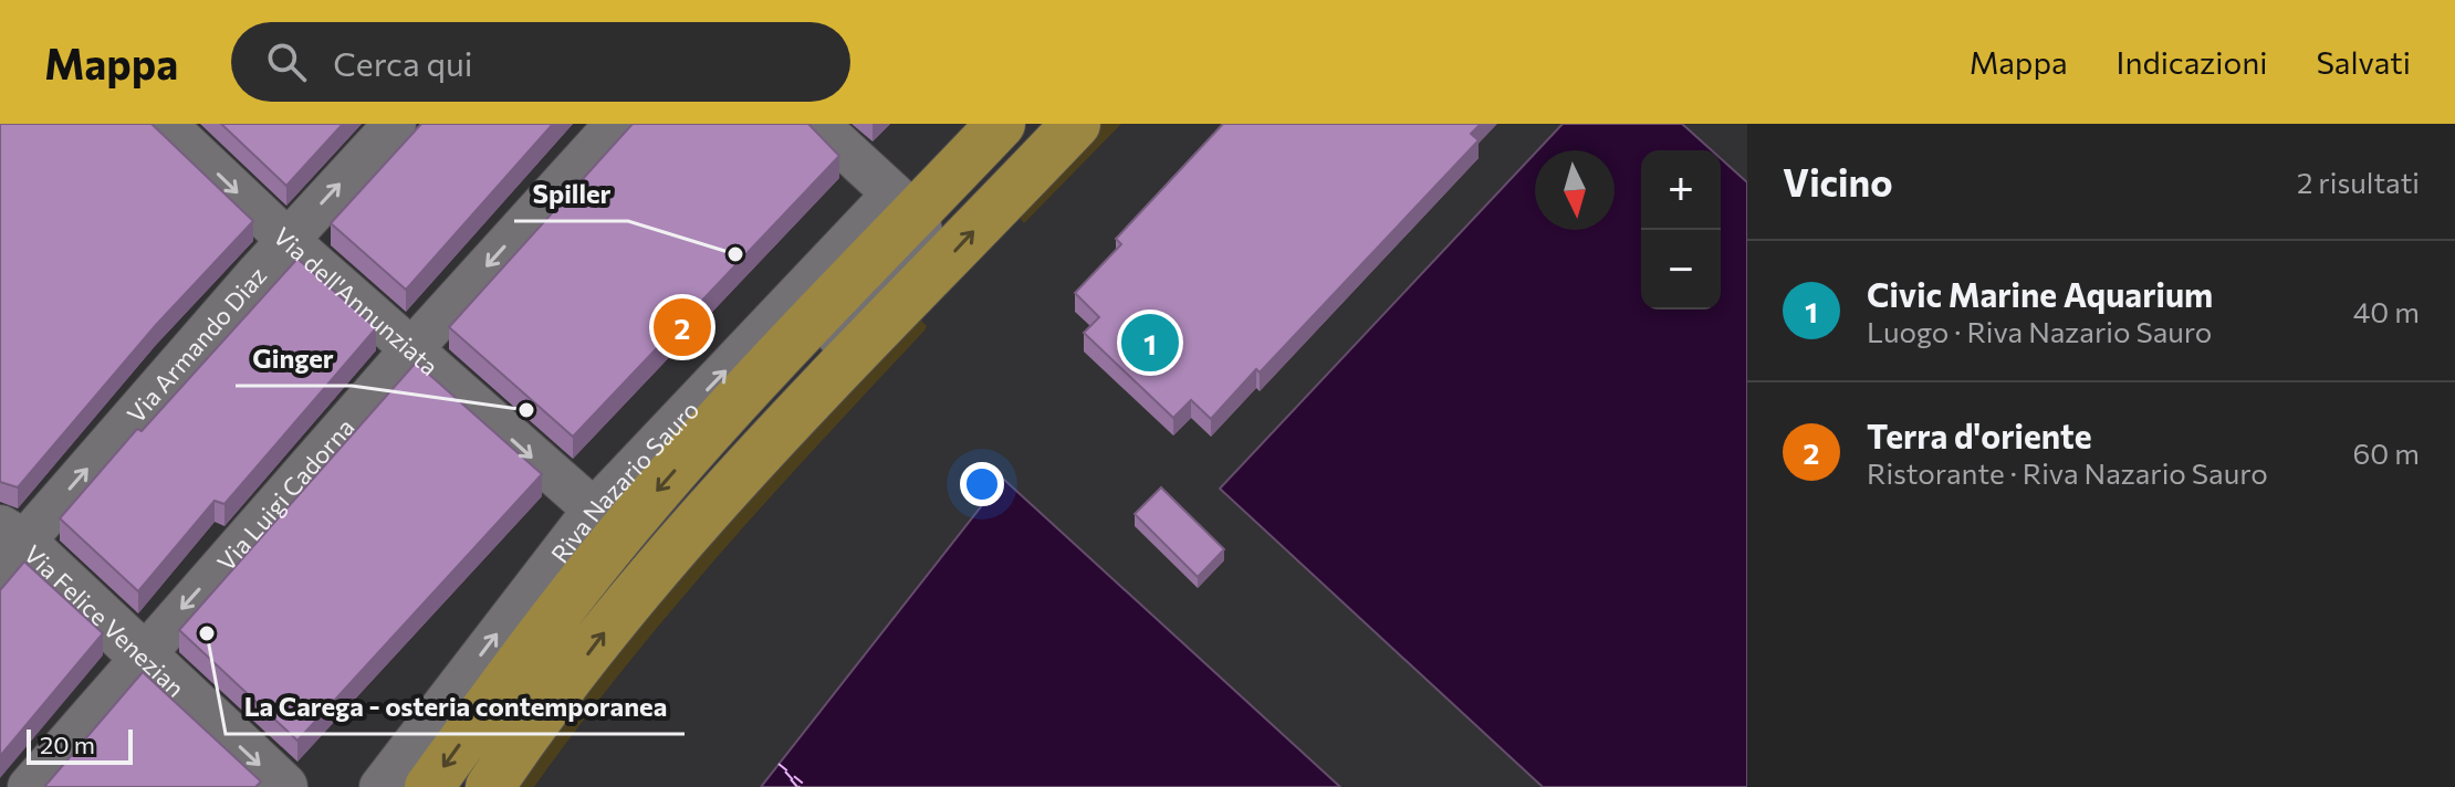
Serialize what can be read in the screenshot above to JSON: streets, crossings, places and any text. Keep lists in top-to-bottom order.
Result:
{
  "streets": {
    "main road": ["Riva Nazario Sauro"],
    "street": [
      "Via dell'Annunziata",
      "Via Armando Diaz",
      "Via Luigi Cadorna",
      "Via Felice Venezian"
    ]
  },
  "crossings": [
    ["Via dell'Annunziata", "Via Armando Diaz"],
    ["Via dell'Annunziata", "Riva Nazario Sauro"],
    ["Via dell'Annunziata", "Via Luigi Cadorna"],
    ["Via Armando Diaz", "Via Felice Venezian"],
    ["Via Luigi Cadorna", "Via Felice Venezian"]
  ],
  "one_way": [
    "Via dell'Annunziata",
    "Via Armando Diaz",
    "Via Luigi Cadorna",
    "Via Felice Venezian"
  ],
  "places": ["Spiller", "Ginger", "La Carega - osteria contemporanea"],
  "scale_bar": "20 m",
  "north": "bottom",
  "page": {
    "header": "Mappa",
    "search": "Cerca qui",
    "nav": ["Mappa", "Indicazioni", "Salvati"],
    "heading": ["Vicino", "2 risultati"],
    "map_buttons": ["+", "−"],
    "list": [
      {
        "mark": "1",
        "name": "Civic Marine Aquarium",
        "note": "Luogo · Riva Nazario Sauro",
        "value": "40 m"
      },
      {
        "mark": "2",
        "name": "Terra d'oriente",
        "note": "Ristorante · Riva Nazario Sauro",
        "value": "60 m"
      }
    ],
    "pins": ["2", "1"],
    "scale": "20 m"
  }
}
